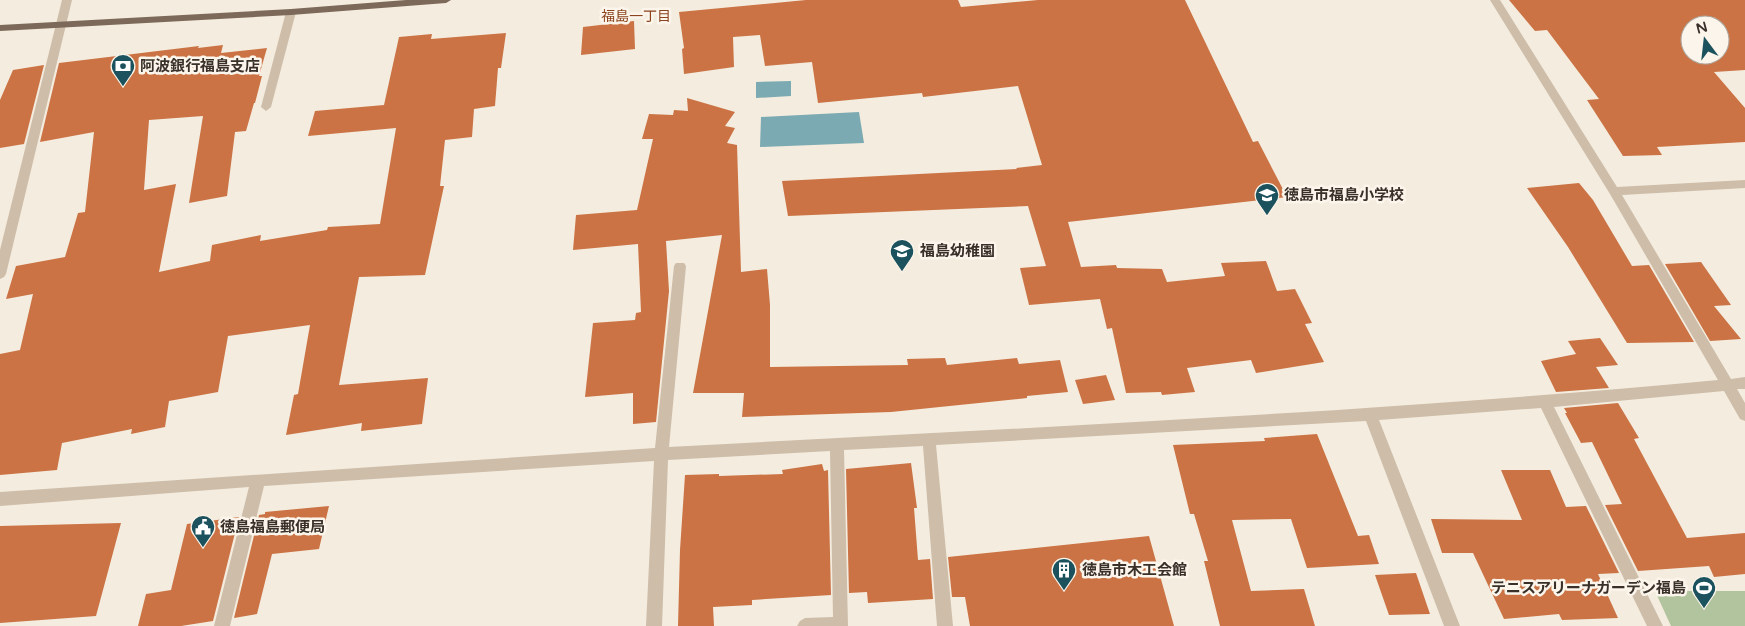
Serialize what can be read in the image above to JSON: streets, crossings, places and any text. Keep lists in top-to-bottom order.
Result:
{
  "districts": ["福島一丁目"],
  "places": {
    "bank": ["阿波銀行福島支店"],
    "school or university": ["徳島市福島小学校", "福島幼稚園"],
    "public building": ["徳島福島郵便局"],
    "building": ["徳島市木工会館"],
    "sports": ["テニスアリーナガーデン福島"]
  },
  "north": "top"
}
